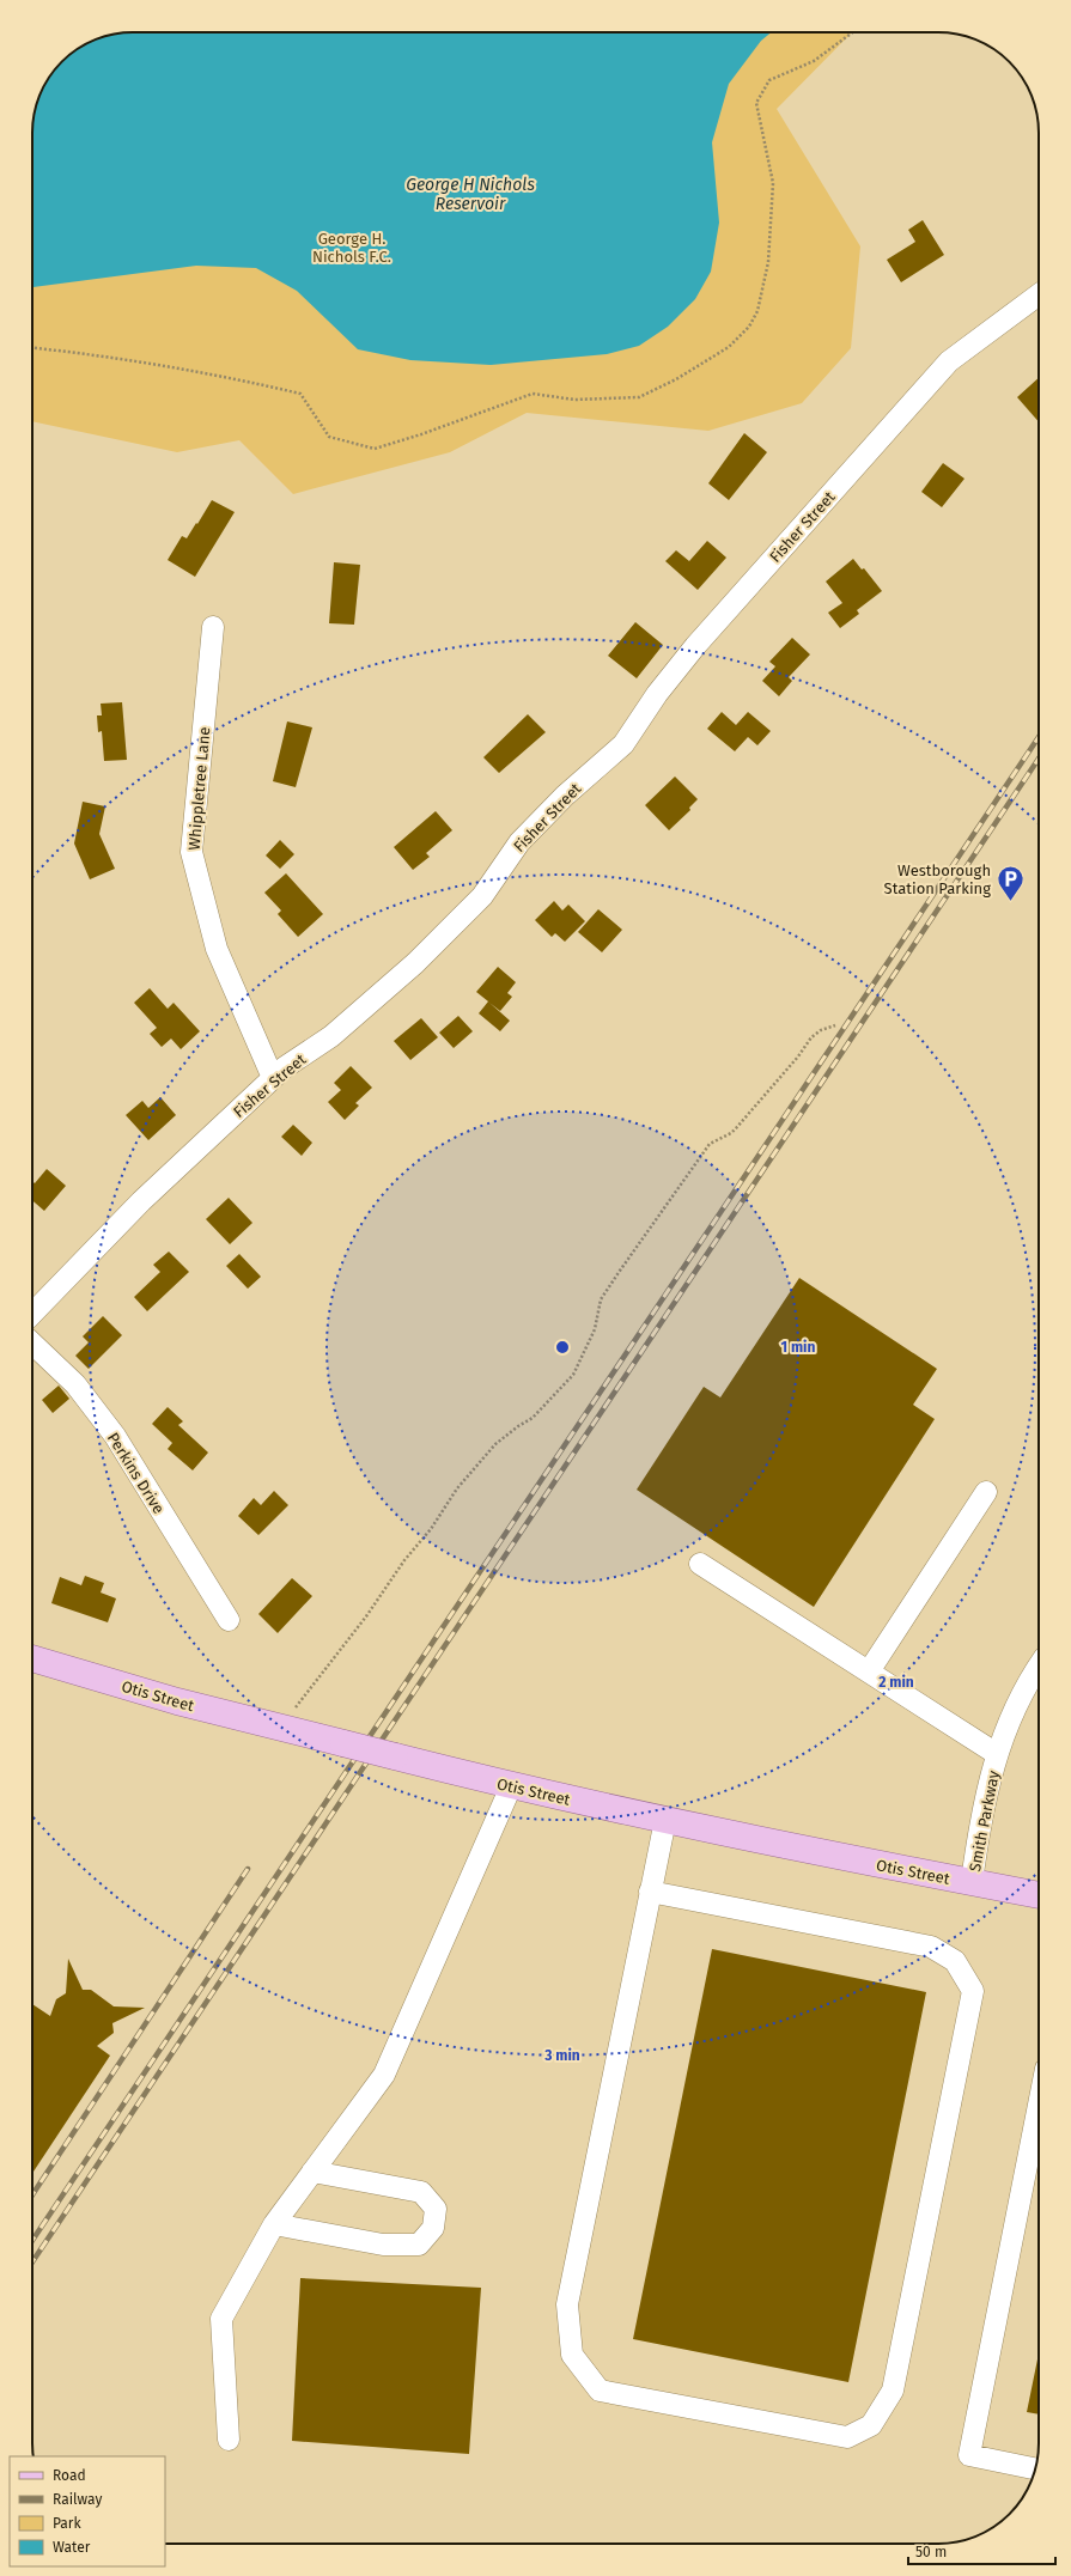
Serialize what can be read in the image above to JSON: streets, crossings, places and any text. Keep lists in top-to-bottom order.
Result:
{
  "streets": {
    "main road": ["Otis Street"],
    "street": [
      "Fisher Street",
      "Whippletree Lane",
      "Perkins Drive",
      "Smith Parkway"
    ]
  },
  "crossings": [
    ["Fisher Street", "Whippletree Lane"],
    ["Otis Street", "Smith Parkway"]
  ],
  "water": ["George H Nichols Reservoir"],
  "parks": ["George H. Nichols F.C."],
  "places": {
    "parking": ["Westborough Station Parking"]
  },
  "legend": [
    "Road",
    "Railway",
    "Park",
    "Water"
  ],
  "scale_bar": "50 m",
  "rings": ["1 min", "2 min", "3 min"]
}
